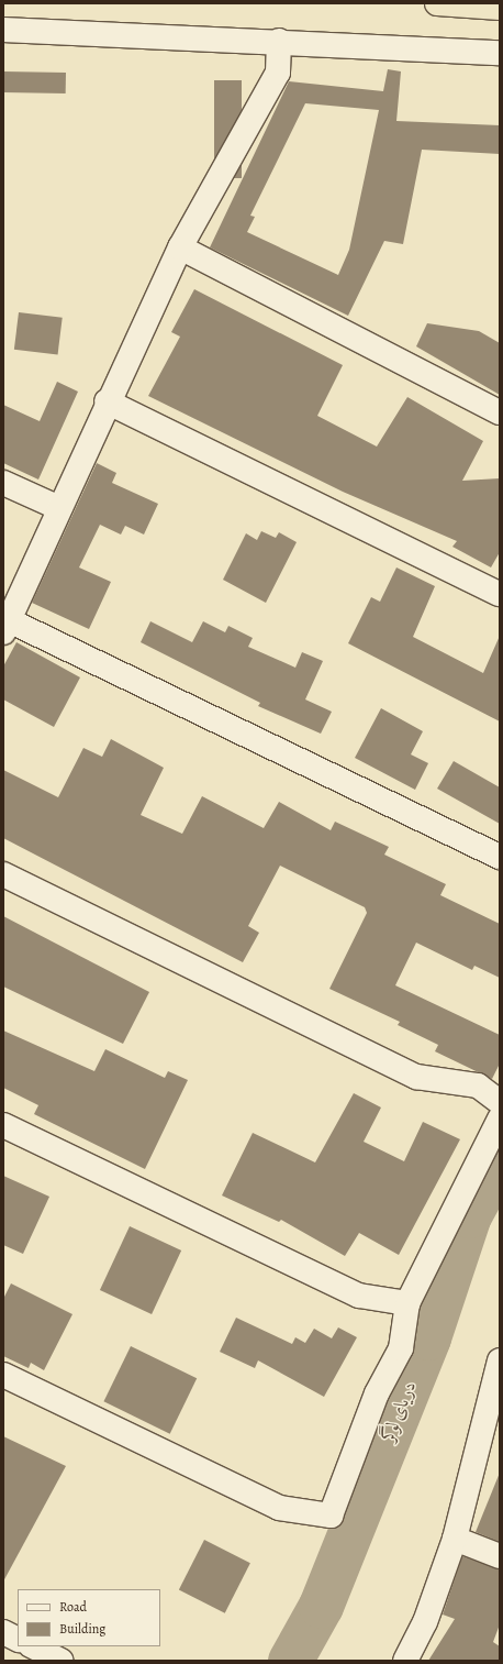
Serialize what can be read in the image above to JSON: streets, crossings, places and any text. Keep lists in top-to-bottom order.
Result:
{
  "water": ["دریای لوگر"],
  "legend": ["Road", "Building"]
}
